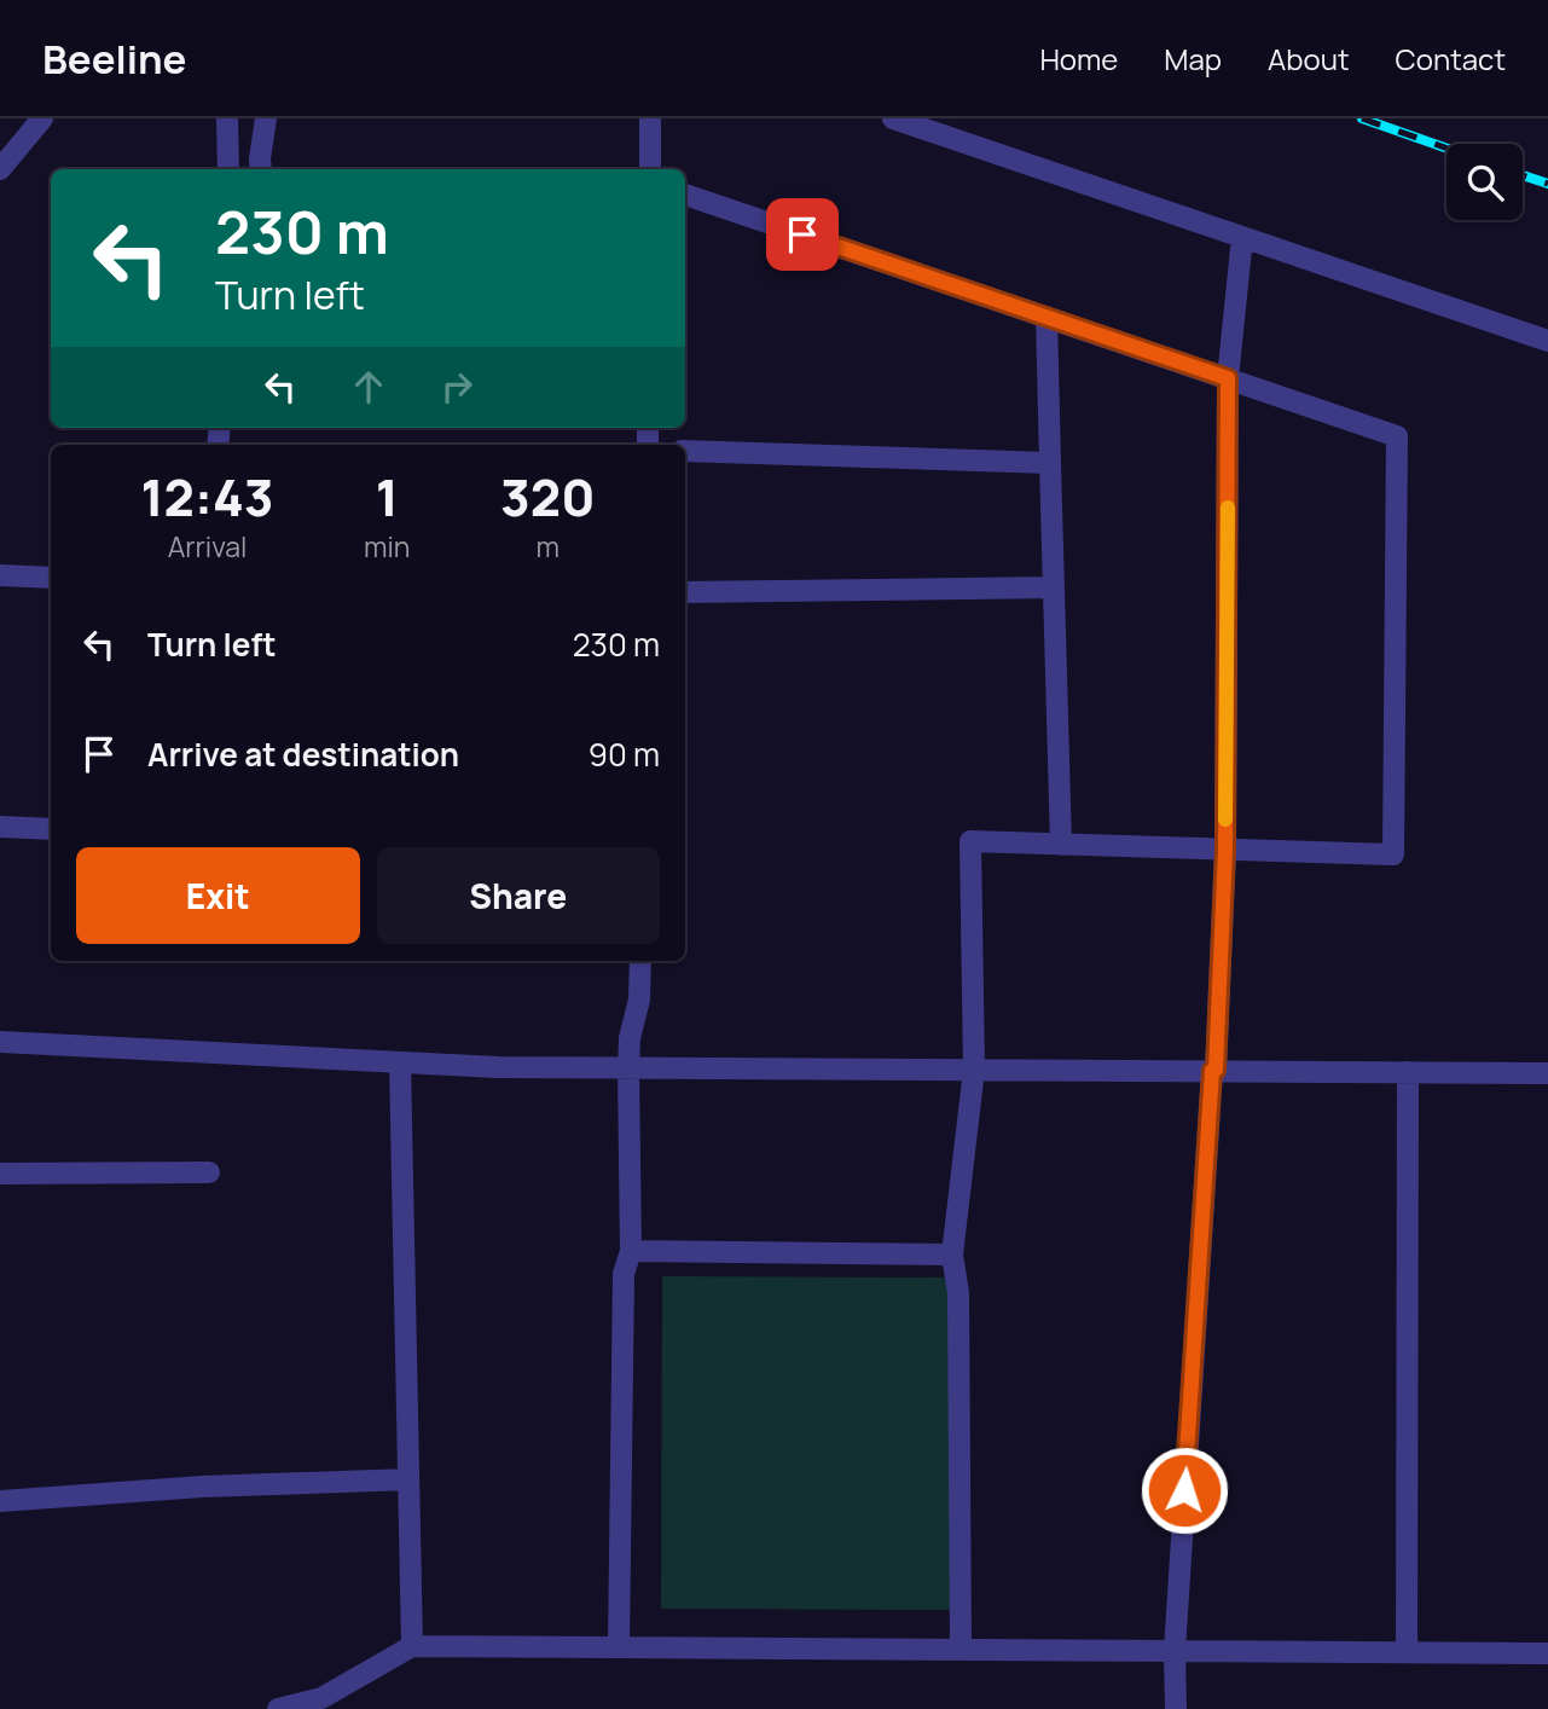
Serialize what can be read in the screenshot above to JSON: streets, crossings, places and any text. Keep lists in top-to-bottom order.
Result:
{
  "page": {
    "header": "Beeline",
    "nav": [
      "Home",
      "Map",
      "About",
      "Contact"
    ],
    "turn": ["230 m", "Turn left"],
    "eta": [
      "12:43",
      "Arrival",
      "1",
      "min",
      "320",
      "m"
    ],
    "list": [
      {
        "name": "Turn left",
        "value": "230 m"
      },
      {
        "name": "Arrive at destination",
        "value": "90 m"
      }
    ],
    "buttons": ["Exit", "Share"]
  }
}
